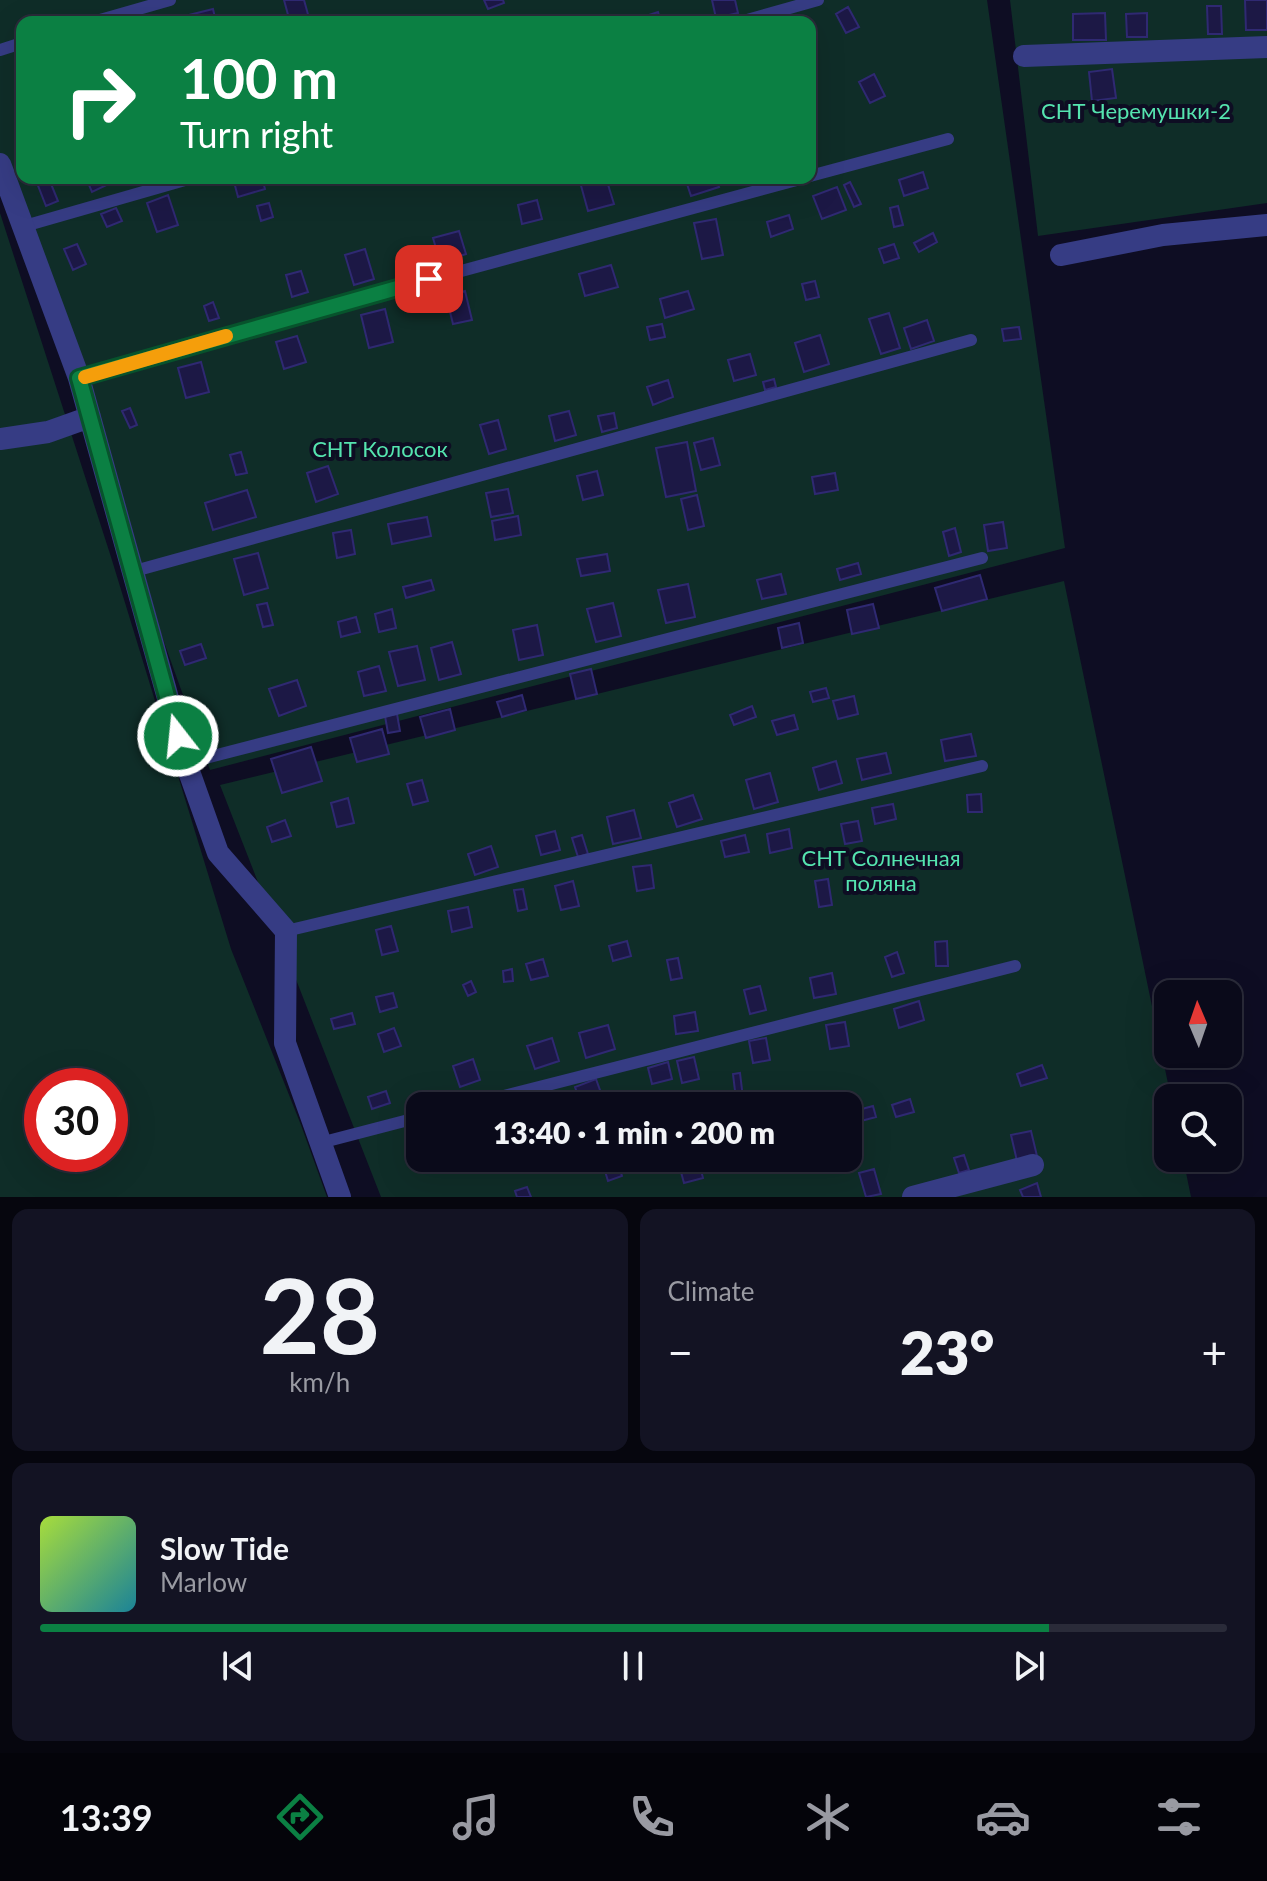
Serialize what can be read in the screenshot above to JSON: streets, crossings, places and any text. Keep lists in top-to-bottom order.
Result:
{
  "parks": ["СНТ Черемушки-2", "СНТ Колосок", "СНТ Солнечная поляна"],
  "north": "top",
  "page": {
    "turn": ["100 m", "Turn right"],
    "limit": "30",
    "trip": "13:40 · 1 min · 200 m",
    "tile": [
      ["28", "km/h"],
      "Climate"
    ],
    "heat": ["−", "23°", "+"],
    "song": ["Slow Tide", "Marlow"],
    "tabs": "13:39"
  }
}
